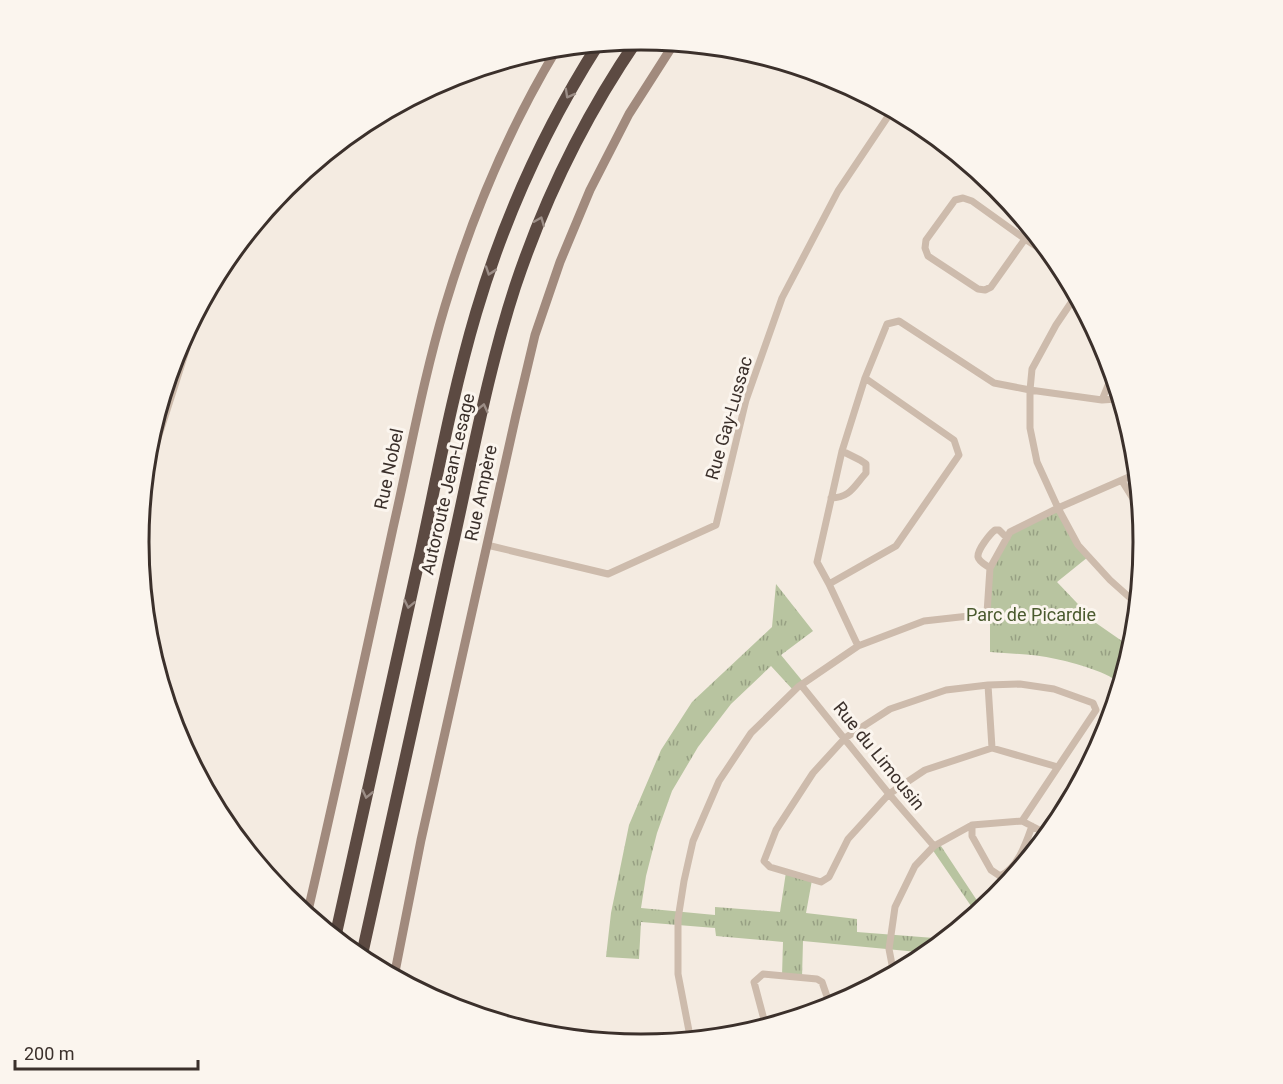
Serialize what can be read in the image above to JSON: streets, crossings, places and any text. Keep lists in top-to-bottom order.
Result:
{
  "streets": {
    "highway": ["Autoroute Jean-Lesage"],
    "street": [
      "Rue Gay-Lussac",
      "Rue Nobel",
      "Rue Ampère",
      "Rue du Limousin"
    ]
  },
  "crossings": [
    ["Rue Gay-Lussac", "Rue Ampère"]
  ],
  "parks": ["Parc de Picardie"],
  "scale_bar": "200 m"
}
